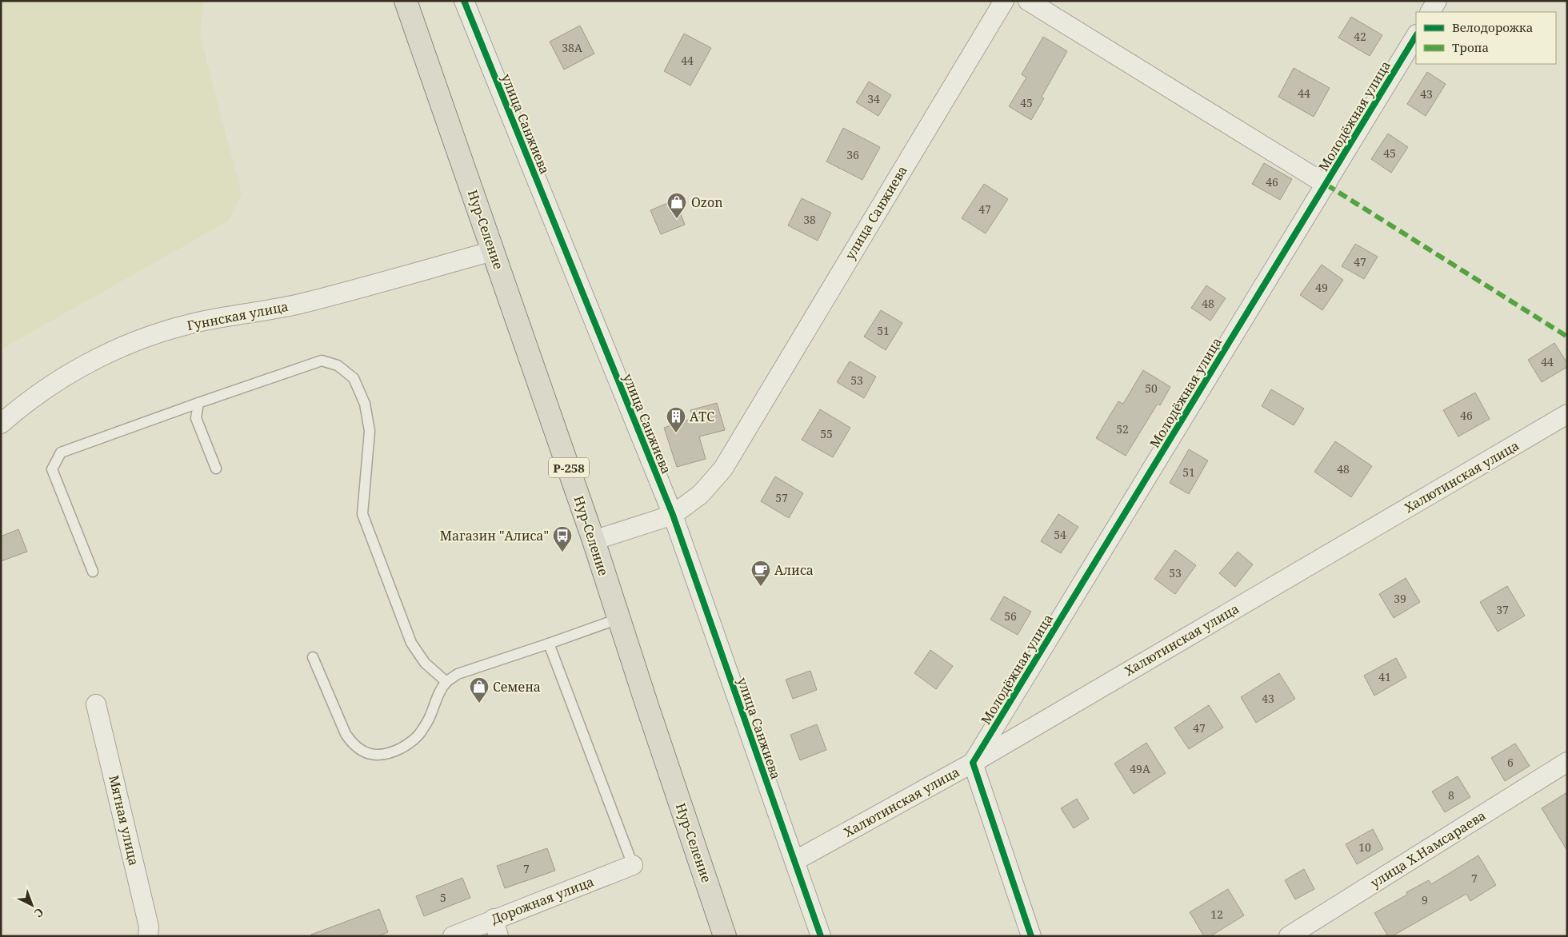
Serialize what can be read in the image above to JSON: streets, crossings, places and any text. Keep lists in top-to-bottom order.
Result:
{
  "streets": {
    "highway": ["Нур-Селение", "Р-258"],
    "street": [
      "Молодёжная улица",
      "улица Санжиева",
      "Гуннская улица",
      "Халютинская улица",
      "Мятная улица",
      "улица Х.Намсараева",
      "Дорожная улица"
    ]
  },
  "crossings": [
    ["Молодёжная улица", "Халютинская улица"],
    ["улица Санжиева", "Нур-Селение"],
    ["улица Санжиева", "Халютинская улица"],
    ["Нур-Селение", "Гуннская улица"]
  ],
  "places": {
    "shop": ["Ozon", "Семена"],
    "building": ["АТС"],
    "bus stop": ["Магазин \"Алиса\""],
    "cafe": ["Алиса"]
  },
  "house_numbers": [
    "42",
    "38А",
    "44",
    "44",
    "43",
    "34",
    "45",
    "45",
    "36",
    "46",
    "47",
    "38",
    "47",
    "49",
    "48",
    "51",
    "44",
    "53",
    "50",
    "46",
    "52",
    "55",
    "48",
    "51",
    "57",
    "54",
    "53",
    "39",
    "37",
    "56",
    "41",
    "43",
    "47",
    "6",
    "49А",
    "8",
    "10",
    "7",
    "7",
    "5",
    "9",
    "12"
  ],
  "legend": ["Велодорожка", "Тропа"],
  "north": "bottom right"
}
